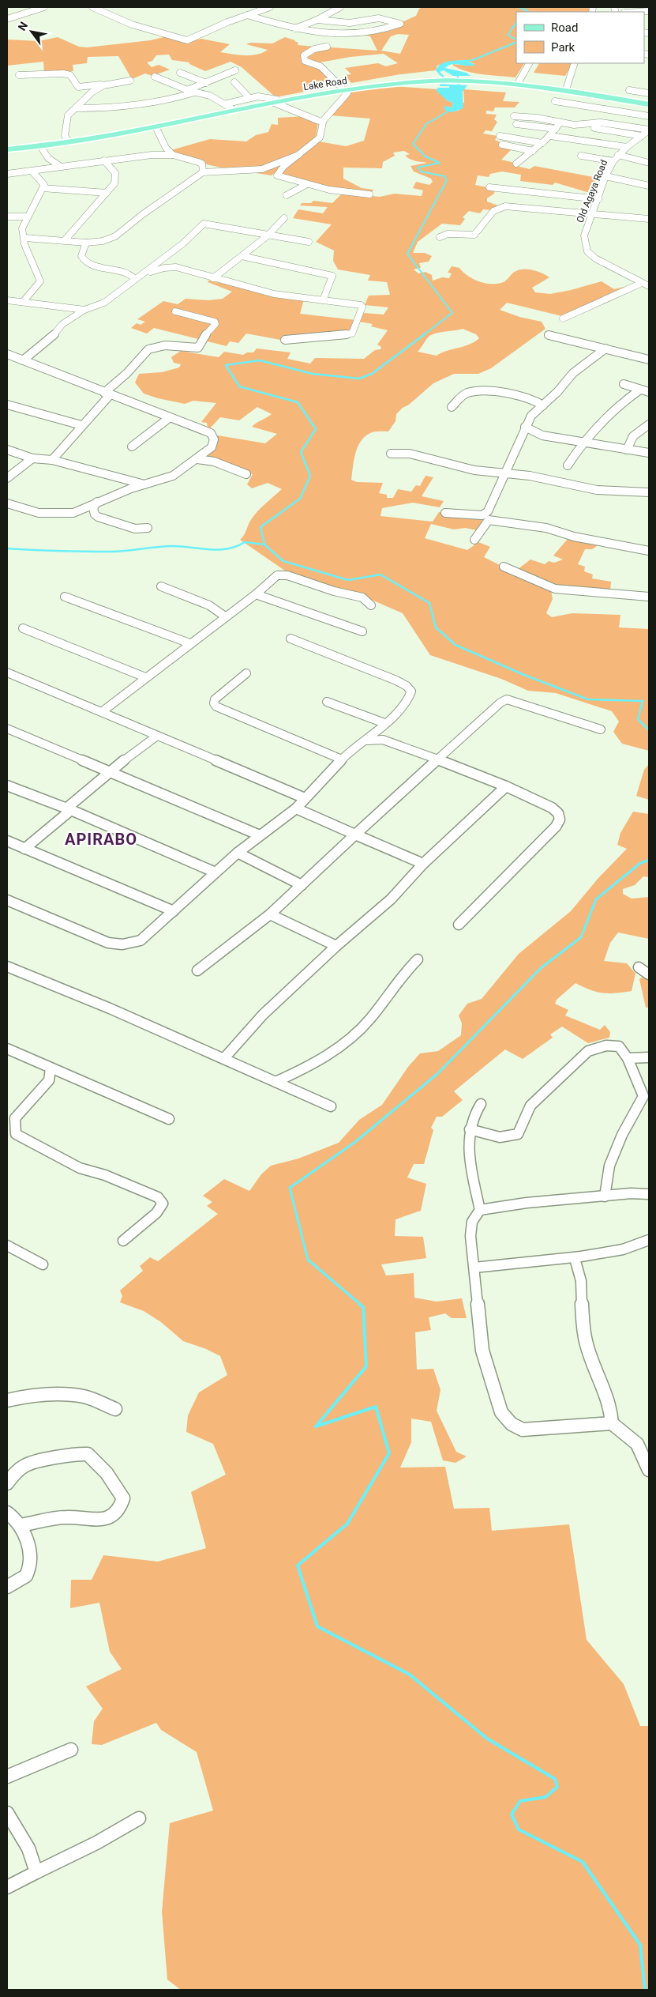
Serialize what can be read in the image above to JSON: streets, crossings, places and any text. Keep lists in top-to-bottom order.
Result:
{
  "streets": {
    "main road": ["Lake Road"],
    "street": ["Old Agaya Road"]
  },
  "districts": ["APIRABO"],
  "legend": ["Road", "Park"],
  "north": "top left"
}
